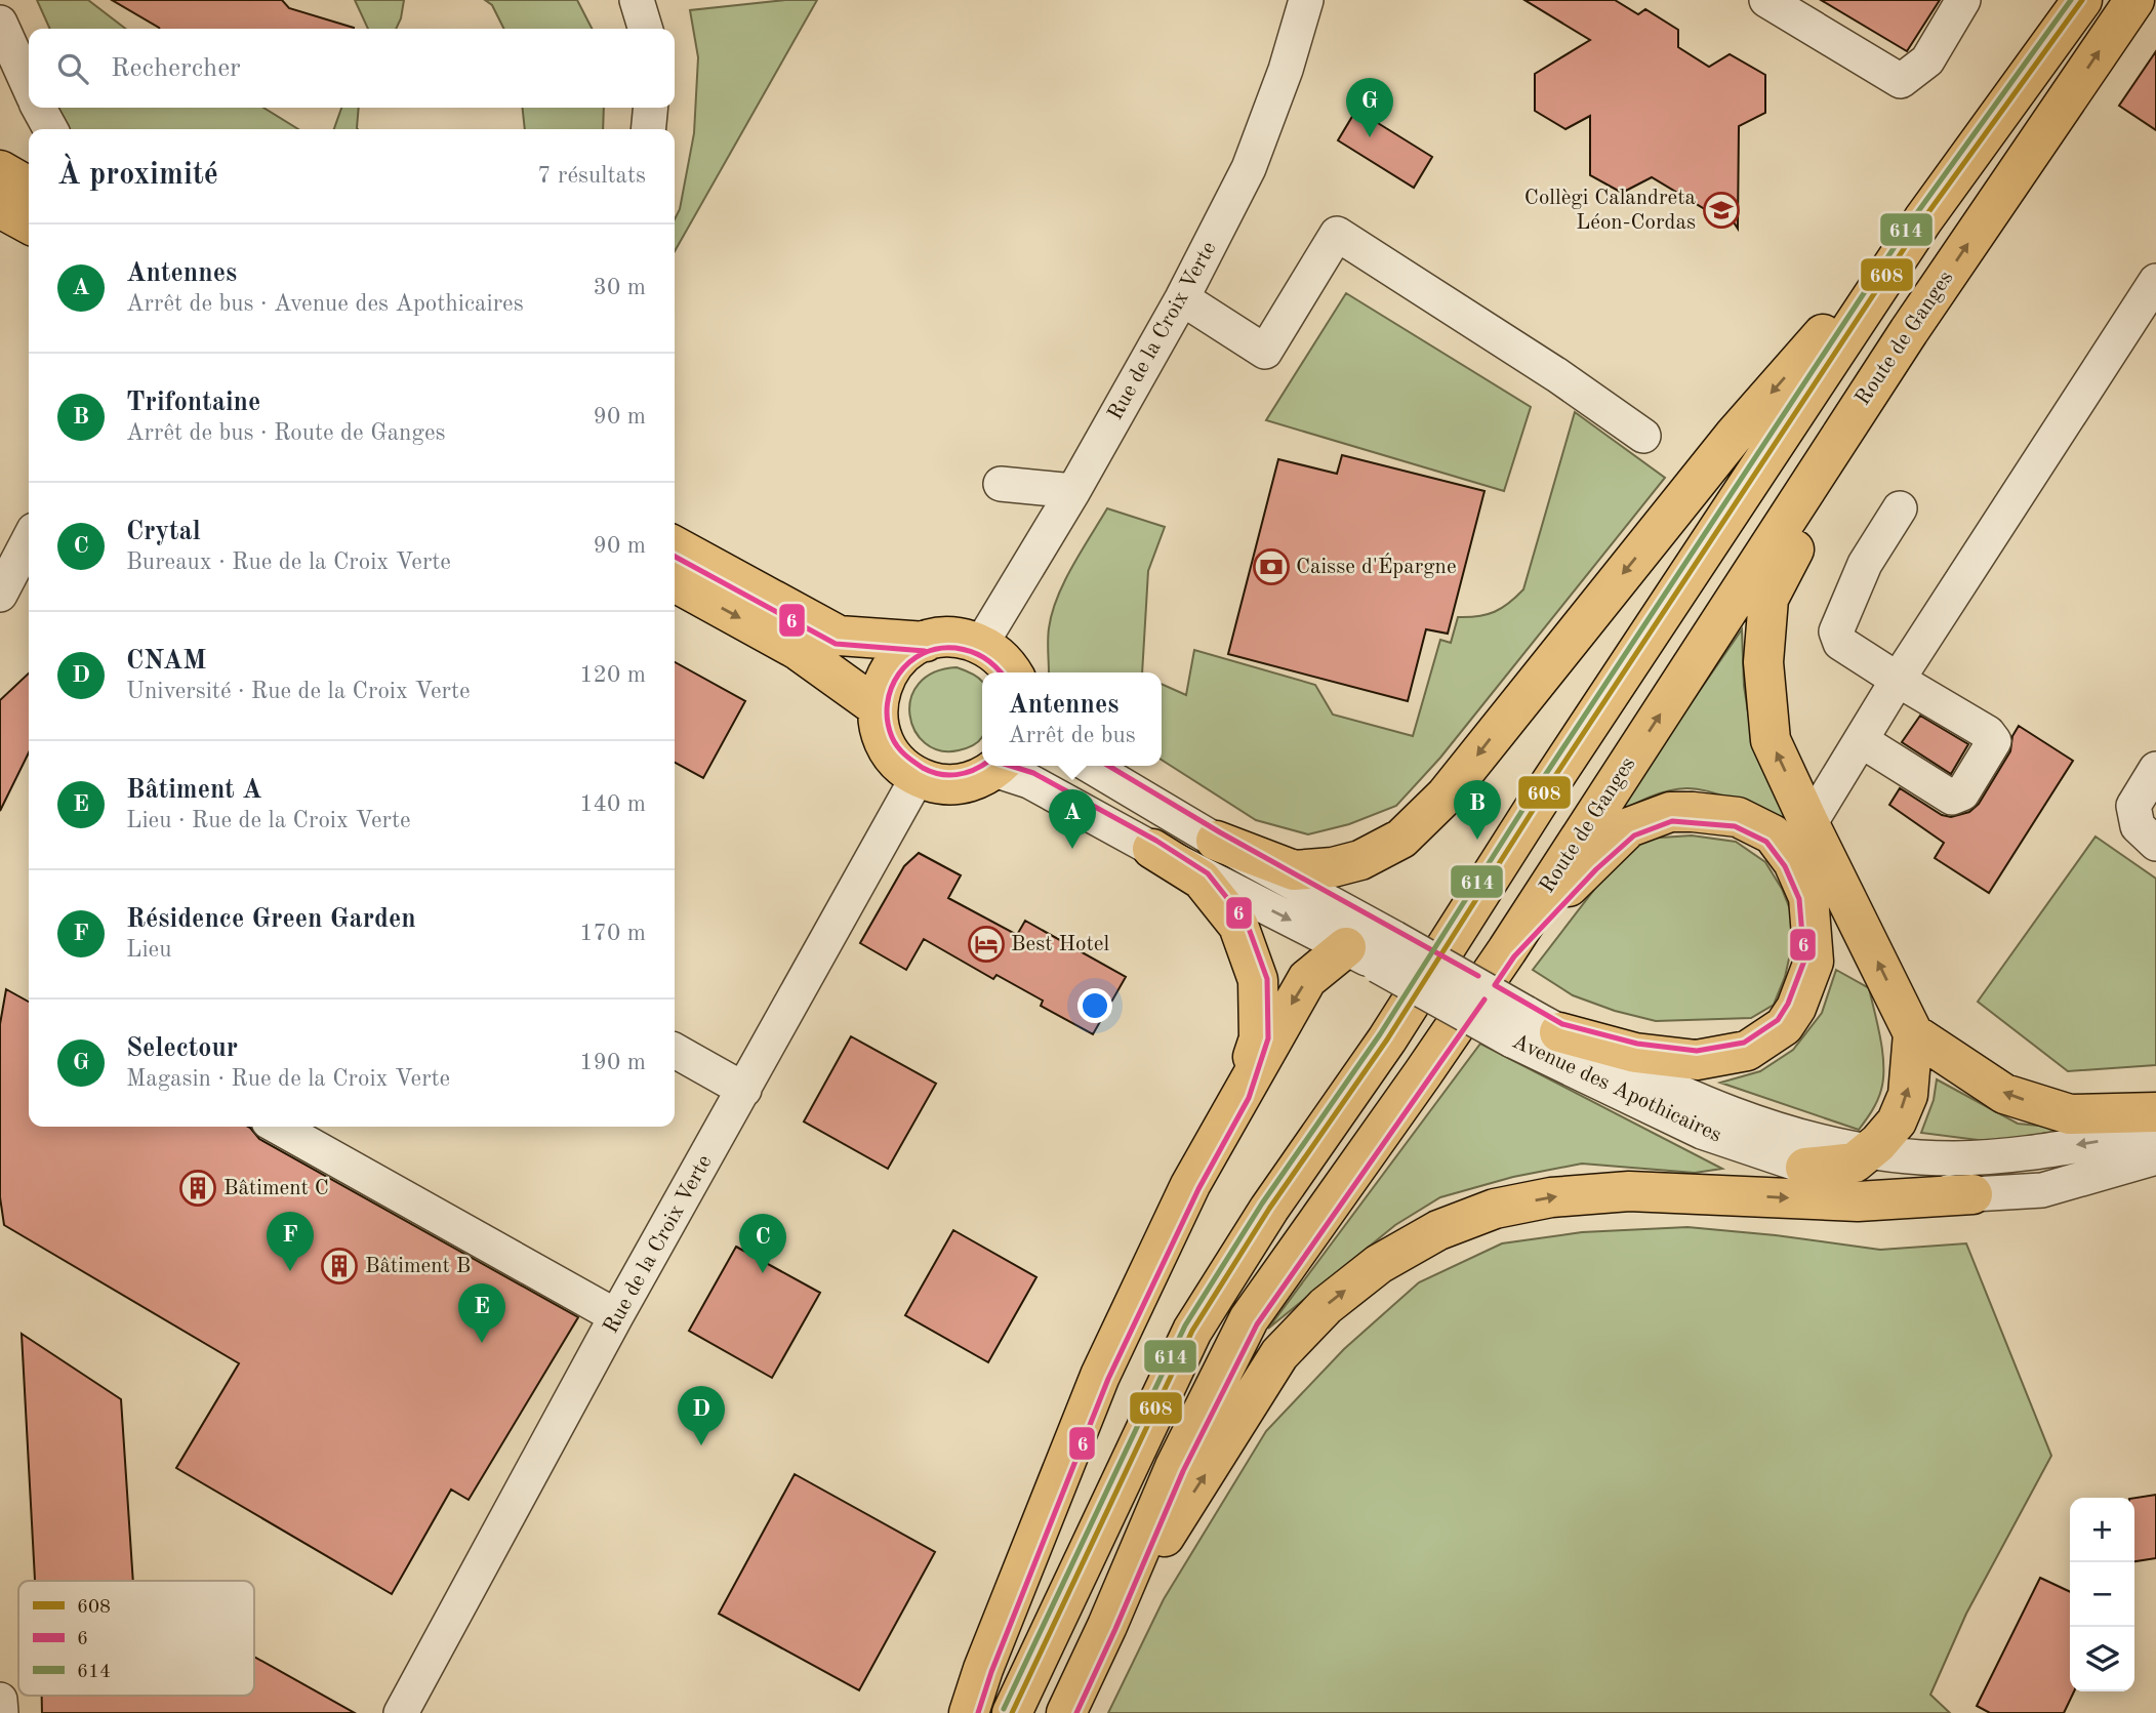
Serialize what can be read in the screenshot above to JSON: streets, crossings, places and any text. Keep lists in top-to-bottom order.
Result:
{
  "streets": {
    "main road": ["Route de Ganges", "Avenue des Apothicaires"],
    "street": ["Rue de la Croix Verte"]
  },
  "crossings": [
    ["Rue de la Croix Verte", "Avenue des Apothicaires"]
  ],
  "places": {
    "school or university": ["Collègi Calandreta Léon-Cordas"],
    "bank": ["Caisse d'Épargne"],
    "hotel": ["Best Hotel"],
    "building": ["Bâtiment C", "Bâtiment B"]
  },
  "lines": ["transit line 608", "transit line 614", "transit line 6"],
  "legend": ["608", "6", "614"],
  "page": {
    "search": "Rechercher",
    "pins": [
      "G",
      "B",
      "A",
      "F",
      "C",
      "E",
      "D"
    ],
    "heading": ["À proximité", "7 résultats"],
    "list": [
      {
        "mark": "A",
        "name": "Antennes",
        "note": "Arrêt de bus · Avenue des Apothicaires",
        "value": "30 m"
      },
      {
        "mark": "B",
        "name": "Trifontaine",
        "note": "Arrêt de bus · Route de Ganges",
        "value": "90 m"
      },
      {
        "mark": "C",
        "name": "Crytal",
        "note": "Bureaux · Rue de la Croix Verte",
        "value": "90 m"
      },
      {
        "mark": "D",
        "name": "CNAM",
        "note": "Université · Rue de la Croix Verte",
        "value": "120 m"
      },
      {
        "mark": "E",
        "name": "Bâtiment A",
        "note": "Lieu · Rue de la Croix Verte",
        "value": "140 m"
      },
      {
        "mark": "F",
        "name": "Résidence Green Garden",
        "note": "Lieu",
        "value": "170 m"
      },
      {
        "mark": "G",
        "name": "Selectour",
        "note": "Magasin · Rue de la Croix Verte",
        "value": "190 m"
      }
    ],
    "popup": ["Antennes", "Arrêt de bus"],
    "map_buttons": ["+", "−"]
  }
}
